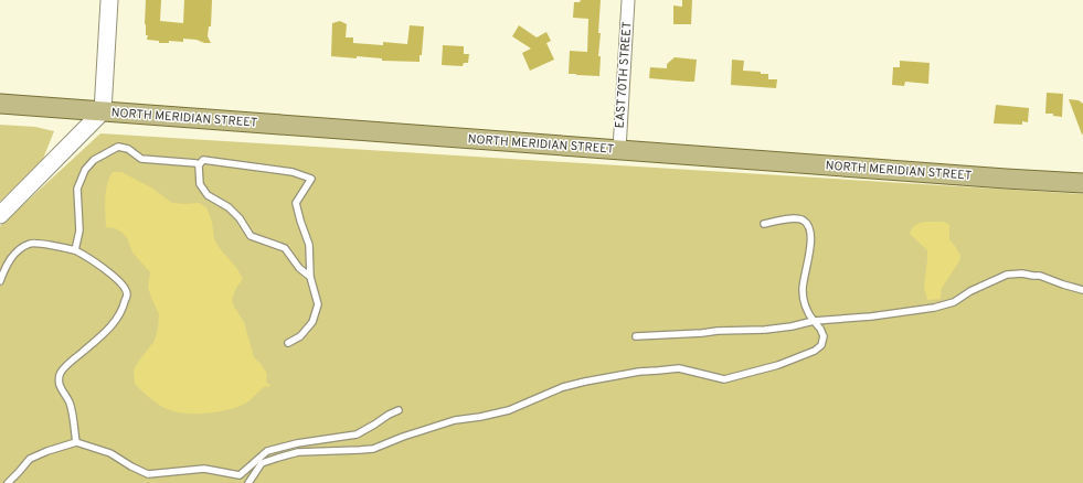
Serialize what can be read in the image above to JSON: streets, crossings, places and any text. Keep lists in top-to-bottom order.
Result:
{
  "streets": {
    "main road": ["NORTH MERIDIAN STREET"],
    "street": ["EAST 70TH STREET"]
  },
  "crossings": [
    ["EAST 70TH STREET", "NORTH MERIDIAN STREET"]
  ]
}
